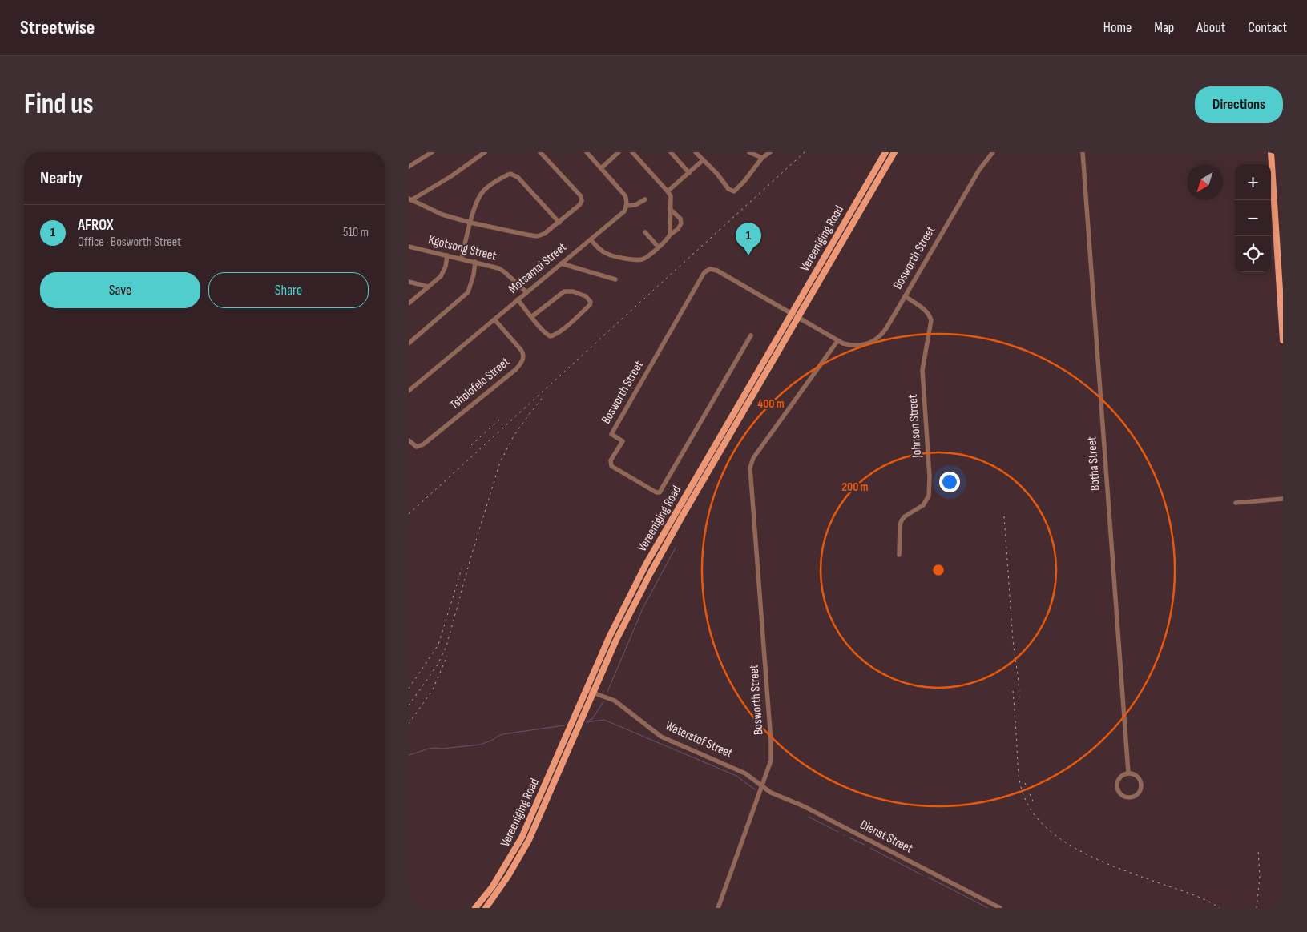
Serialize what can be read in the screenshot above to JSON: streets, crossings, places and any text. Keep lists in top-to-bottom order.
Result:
{
  "streets": {
    "main road": ["Vereeniging Road"],
    "street": [
      "Kgotsong Street",
      "Bosworth Street",
      "Motsamai Street",
      "Tsholofelo Street",
      "Johnson Street",
      "Botha Street",
      "Waterstof Street",
      "Dienst Street"
    ]
  },
  "crossings": [
    ["Vereeniging Road", "Bosworth Street"],
    ["Vereeniging Road", "Waterstof Street"],
    ["Kgotsong Street", "Motsamai Street"],
    ["Bosworth Street", "Johnson Street"],
    ["Bosworth Street", "Waterstof Street"],
    ["Bosworth Street", "Dienst Street"],
    ["Motsamai Street", "Tsholofelo Street"],
    ["Waterstof Street", "Dienst Street"]
  ],
  "north": "bottom left",
  "page": {
    "header": "Streetwise",
    "nav": [
      "Home",
      "Map",
      "About",
      "Contact"
    ],
    "buttons": [
      "Directions",
      ["Save", "Share"]
    ],
    "title": "Find us",
    "heading": "Nearby",
    "map_buttons": ["+", "−"],
    "list": [
      {
        "mark": "1",
        "name": "AFROX",
        "note": "Office · Bosworth Street",
        "value": "510 m"
      }
    ],
    "pins": "1"
  },
  "rings": ["400 m", "200 m"]
}
